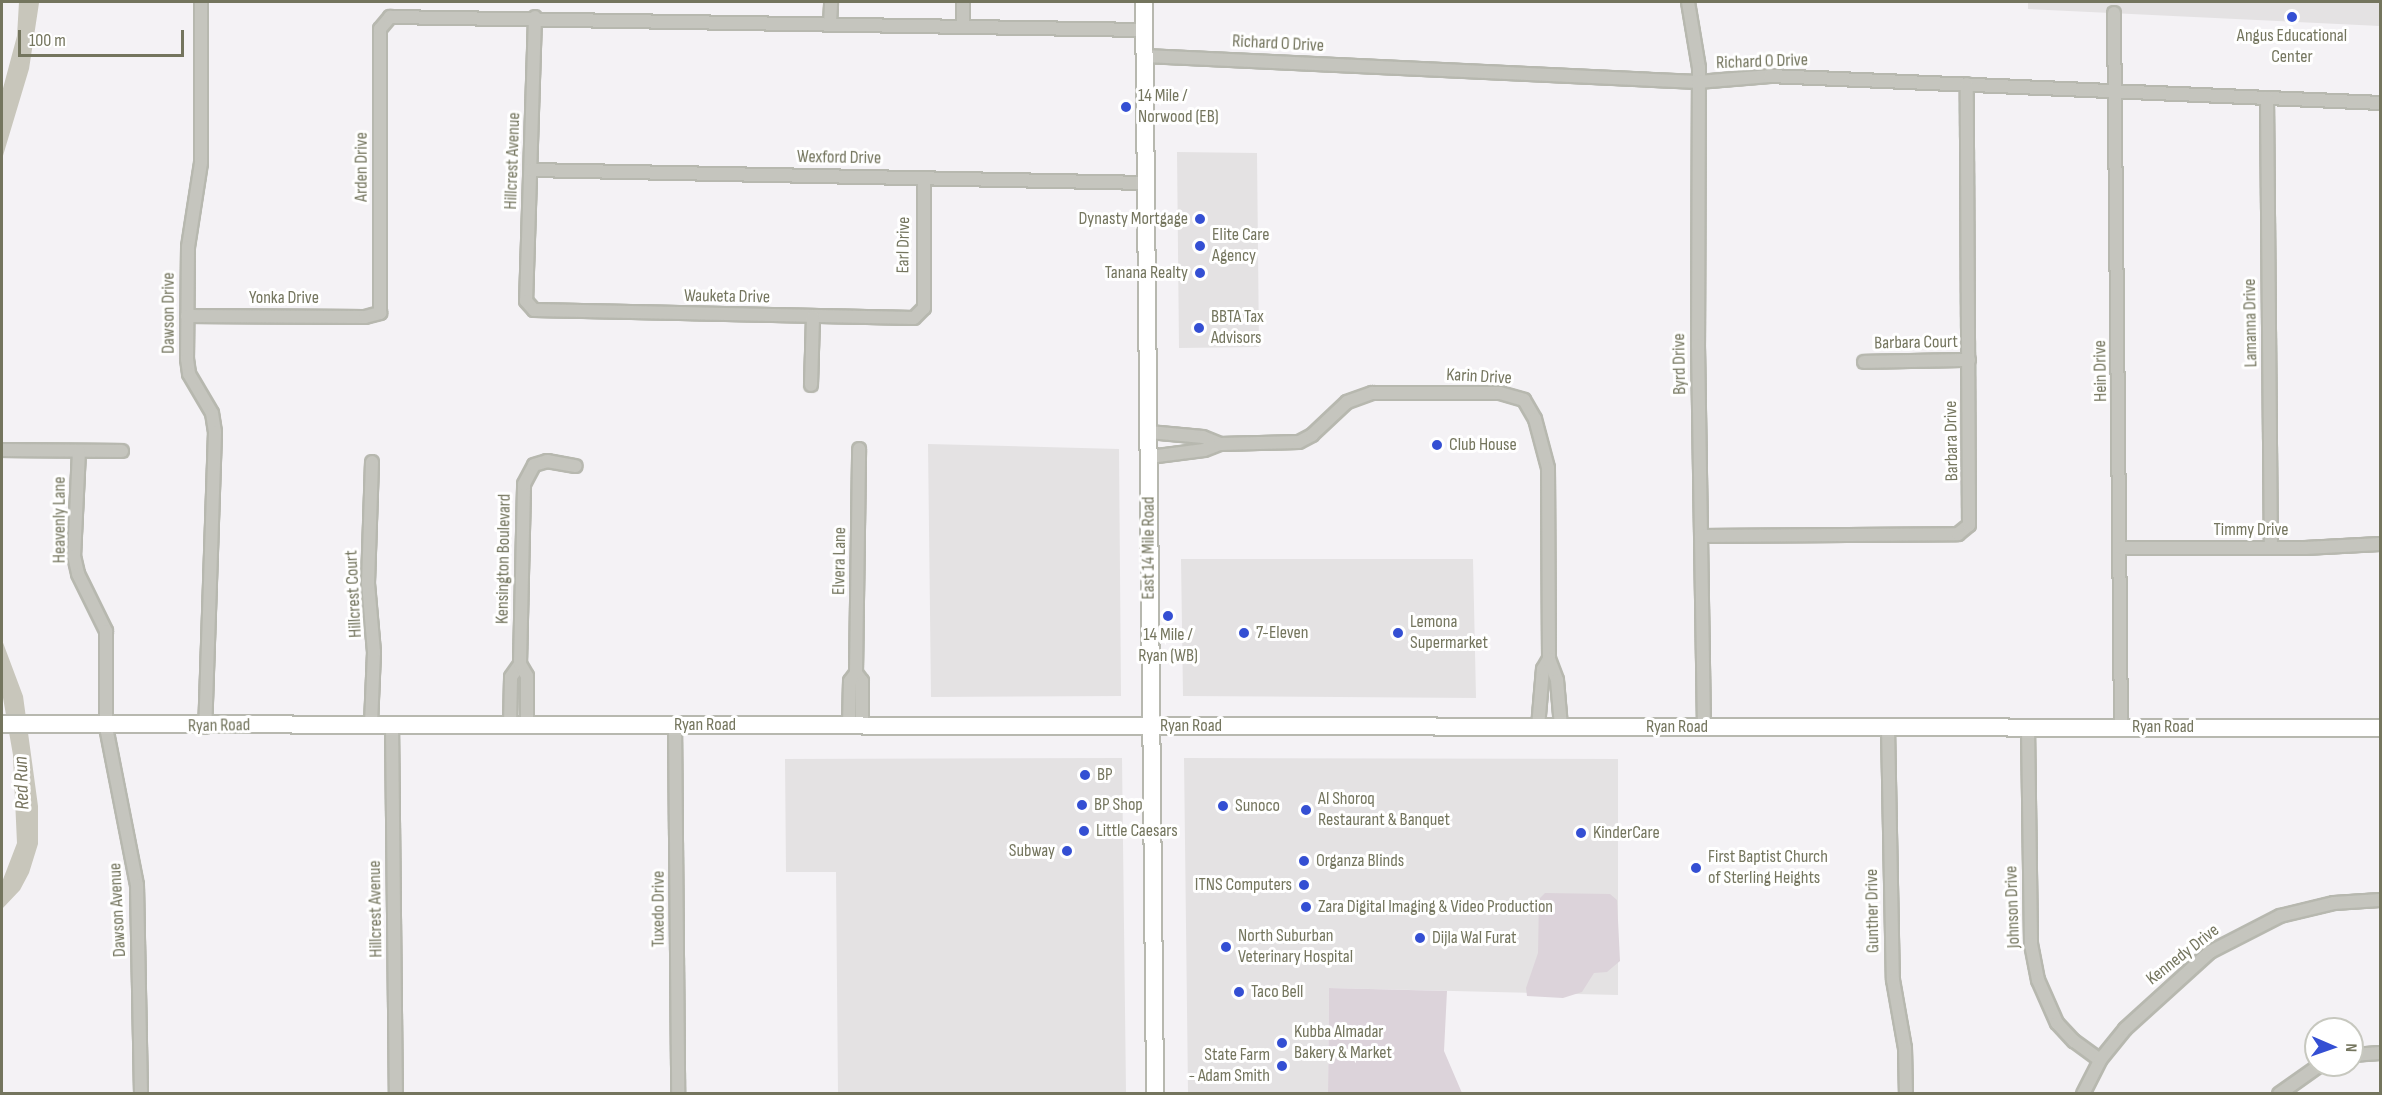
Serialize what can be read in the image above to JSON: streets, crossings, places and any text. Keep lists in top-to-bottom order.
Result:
{
  "streets": {
    "main road": ["East 14 Mile Road", "Ryan Road"],
    "street": [
      "Richard O Drive",
      "Wexford Drive",
      "Hillcrest Avenue",
      "Arden Drive",
      "Earl Drive",
      "Wauketa Drive",
      "Yonka Drive",
      "Dawson Drive",
      "Lamanna Drive",
      "Barbara Court",
      "Byrd Drive",
      "Hein Drive",
      "Karin Drive",
      "Barbara Drive",
      "Heavenly Lane",
      "Timmy Drive",
      "Kensington Boulevard",
      "Elvera Lane",
      "Hillcrest Court",
      "Johnson Drive",
      "Tuxedo Drive",
      "Dawson Avenue",
      "Gunther Drive",
      "Kennedy Drive"
    ]
  },
  "crossings": [
    ["Richard O Drive", "Lamanna Drive"],
    ["Richard O Drive", "Byrd Drive"],
    ["Richard O Drive", "Hein Drive"],
    ["Richard O Drive", "Barbara Drive"],
    ["Richard O Drive", "East 14 Mile Road"],
    ["Wexford Drive", "Hillcrest Avenue"],
    ["Wexford Drive", "Earl Drive"],
    ["Wexford Drive", "East 14 Mile Road"],
    ["Hillcrest Avenue", "Arden Drive"],
    ["Hillcrest Avenue", "Wauketa Drive"],
    ["Hillcrest Avenue", "Ryan Road"],
    ["Arden Drive", "Yonka Drive"],
    ["Earl Drive", "Wauketa Drive"],
    ["Yonka Drive", "Dawson Drive"],
    ["Dawson Drive", "Ryan Road"],
    ["Lamanna Drive", "Timmy Drive"],
    ["Barbara Court", "Barbara Drive"],
    ["Byrd Drive", "Barbara Drive"],
    ["Byrd Drive", "Ryan Road"],
    ["Hein Drive", "Timmy Drive"],
    ["Hein Drive", "Ryan Road"],
    ["Karin Drive", "East 14 Mile Road"],
    ["Karin Drive", "Ryan Road"],
    ["Heavenly Lane", "Ryan Road"],
    ["Heavenly Lane", "Dawson Avenue"],
    ["East 14 Mile Road", "Ryan Road"],
    ["Kensington Boulevard", "Ryan Road"],
    ["Elvera Lane", "Ryan Road"],
    ["Hillcrest Court", "Ryan Road"],
    ["Ryan Road", "Johnson Drive"],
    ["Ryan Road", "Tuxedo Drive"],
    ["Ryan Road", "Dawson Avenue"],
    ["Ryan Road", "Gunther Drive"],
    ["Johnson Drive", "Kennedy Drive"]
  ],
  "water": ["Red Run"],
  "places": [
    "Angus Educational Center",
    "14 Mile / Norwood (EB)",
    "Dynasty Mortgage",
    "Elite Care Agency",
    "Tanana Realty",
    "BBTA Tax Advisors",
    "Club House",
    "14 Mile / Ryan (WB)",
    "7-Eleven",
    "Lemona Supermarket",
    "BP",
    "BP Shop",
    "Sunoco",
    "Al Shoroq Restaurant & Banquet",
    "Little Caesars",
    "KinderCare",
    "Subway",
    "Organza Blinds",
    "First Baptist Church of Sterling Heights",
    "ITNS Computers",
    "Zara Digital Imaging & Video Production",
    "Dijla Wal Furat",
    "North Suburban Veterinary Hospital",
    "Taco Bell",
    "Kubba Almadar Bakery & Market",
    "State Farm - Adam Smith"
  ],
  "scale_bar": "100 m",
  "north": "right"
}
